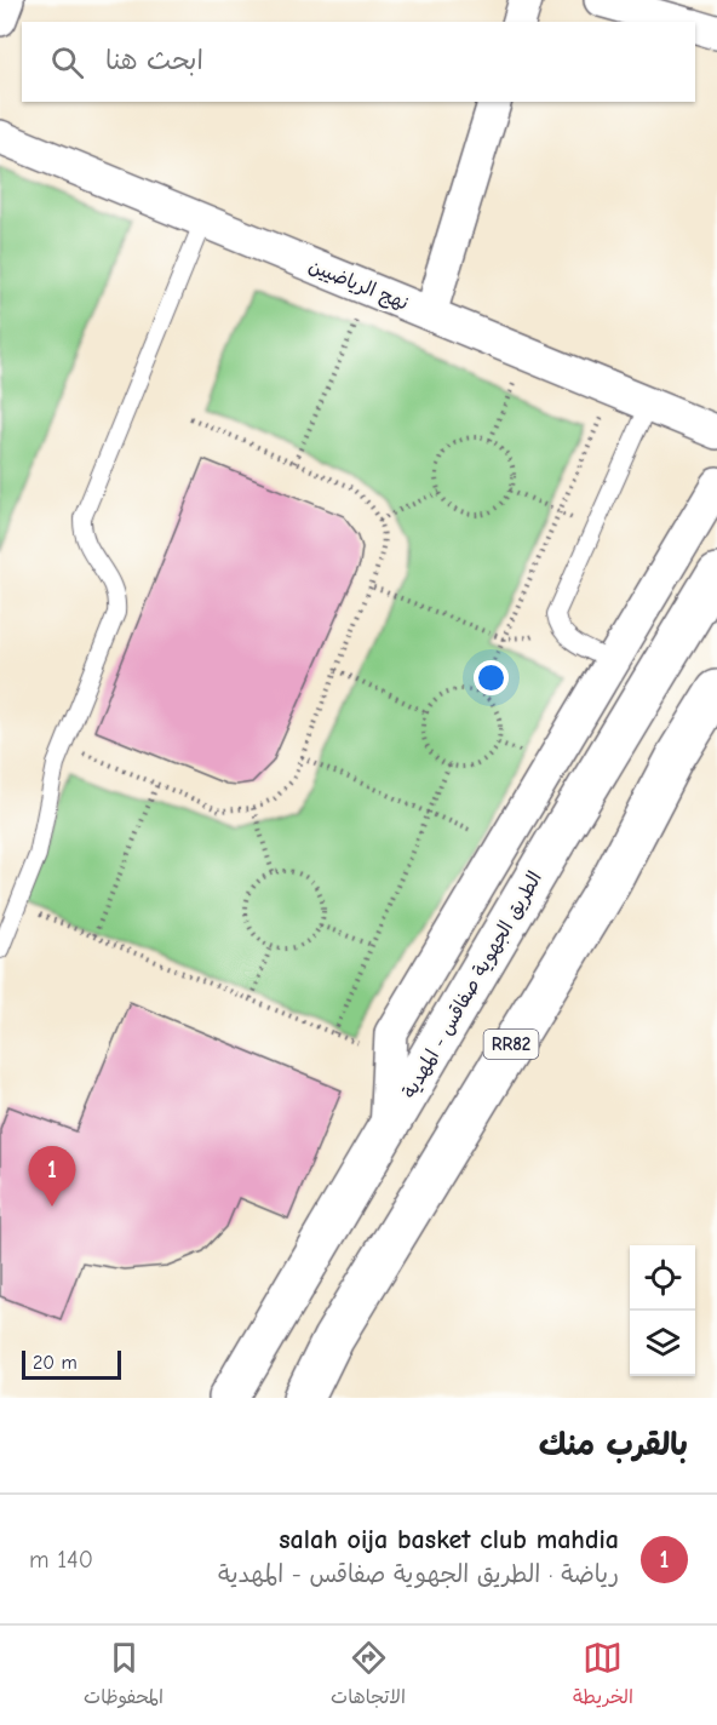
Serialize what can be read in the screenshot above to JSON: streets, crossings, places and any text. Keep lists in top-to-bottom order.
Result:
{
  "streets": {
    "main road": ["الطريق الجهوية صفاقس - المهدية", "RR82"],
    "street": ["نهج الرياضيين"]
  },
  "scale_bar": "20 m",
  "page": {
    "search": "ابحث هنا",
    "pins": "1",
    "scale": "20 m",
    "heading": "بالقرب منك",
    "list": [
      {
        "mark": "1",
        "name": "salah oija basket club mahdia",
        "note": "رياضة · الطريق الجهوية صفاقس - المهدية",
        "value": "140 m"
      }
    ],
    "nav": ["الخريطة", "الاتجاهات", "المحفوظات"]
  }
}
